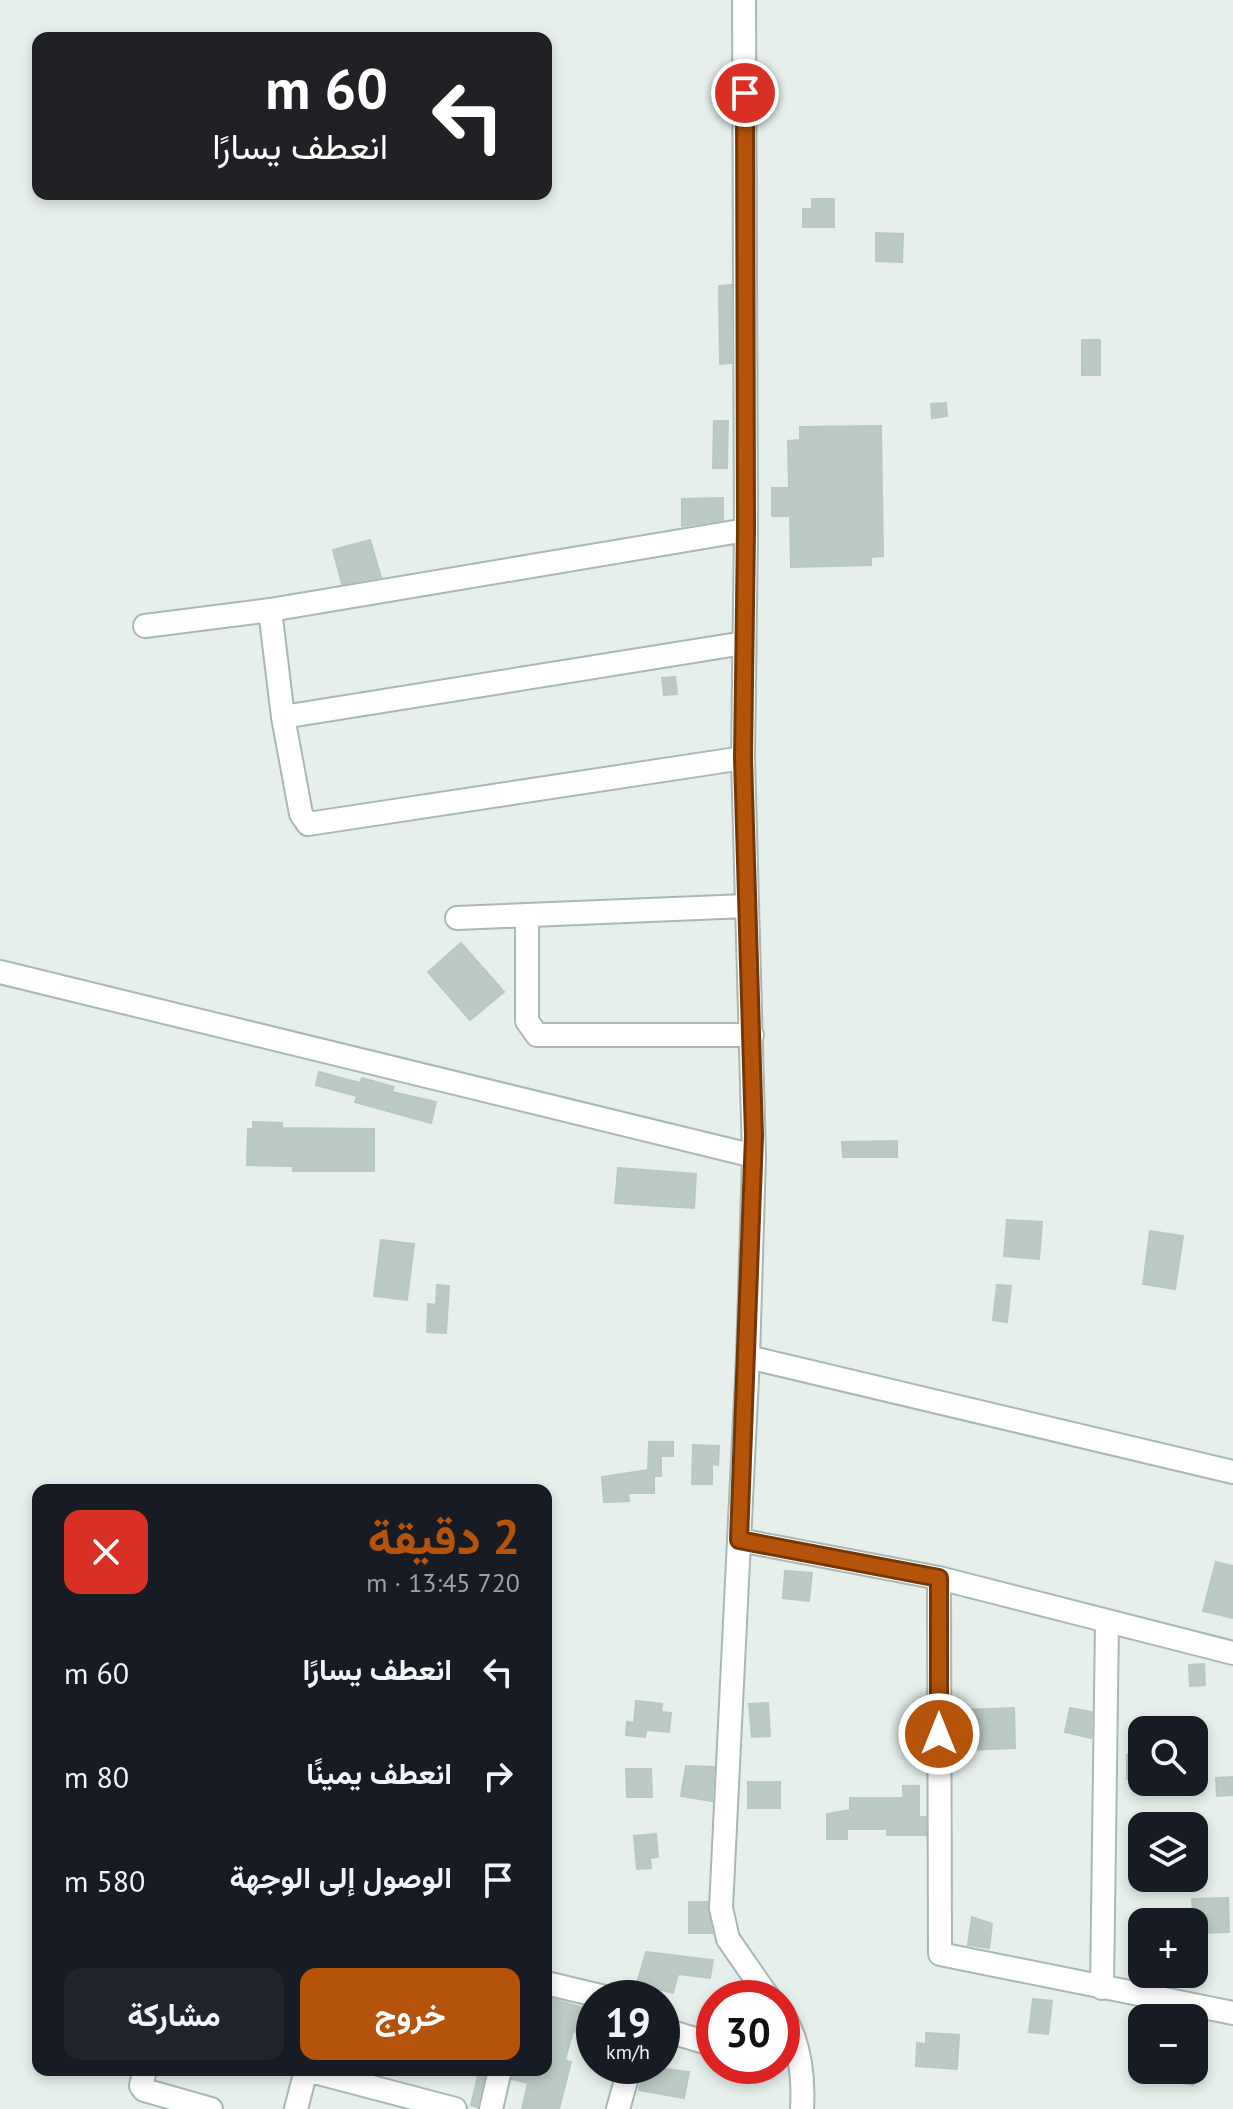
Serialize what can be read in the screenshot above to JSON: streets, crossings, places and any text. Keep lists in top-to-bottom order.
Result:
{
  "page": {
    "turn": ["60 m", "انعطف يسارًا"],
    "heading": ["2 دقيقة", "720 m · 13:45"],
    "list": [
      {
        "name": "انعطف يسارًا",
        "value": "60 m"
      },
      {
        "name": "انعطف يمينًا",
        "value": "80 m"
      },
      {
        "name": "الوصول إلى الوجهة",
        "value": "580 m"
      }
    ],
    "map_buttons": ["+", "−"],
    "buttons": ["خروج", "مشاركة"],
    "speed": "19 km/h",
    "limit": "30"
  }
}
